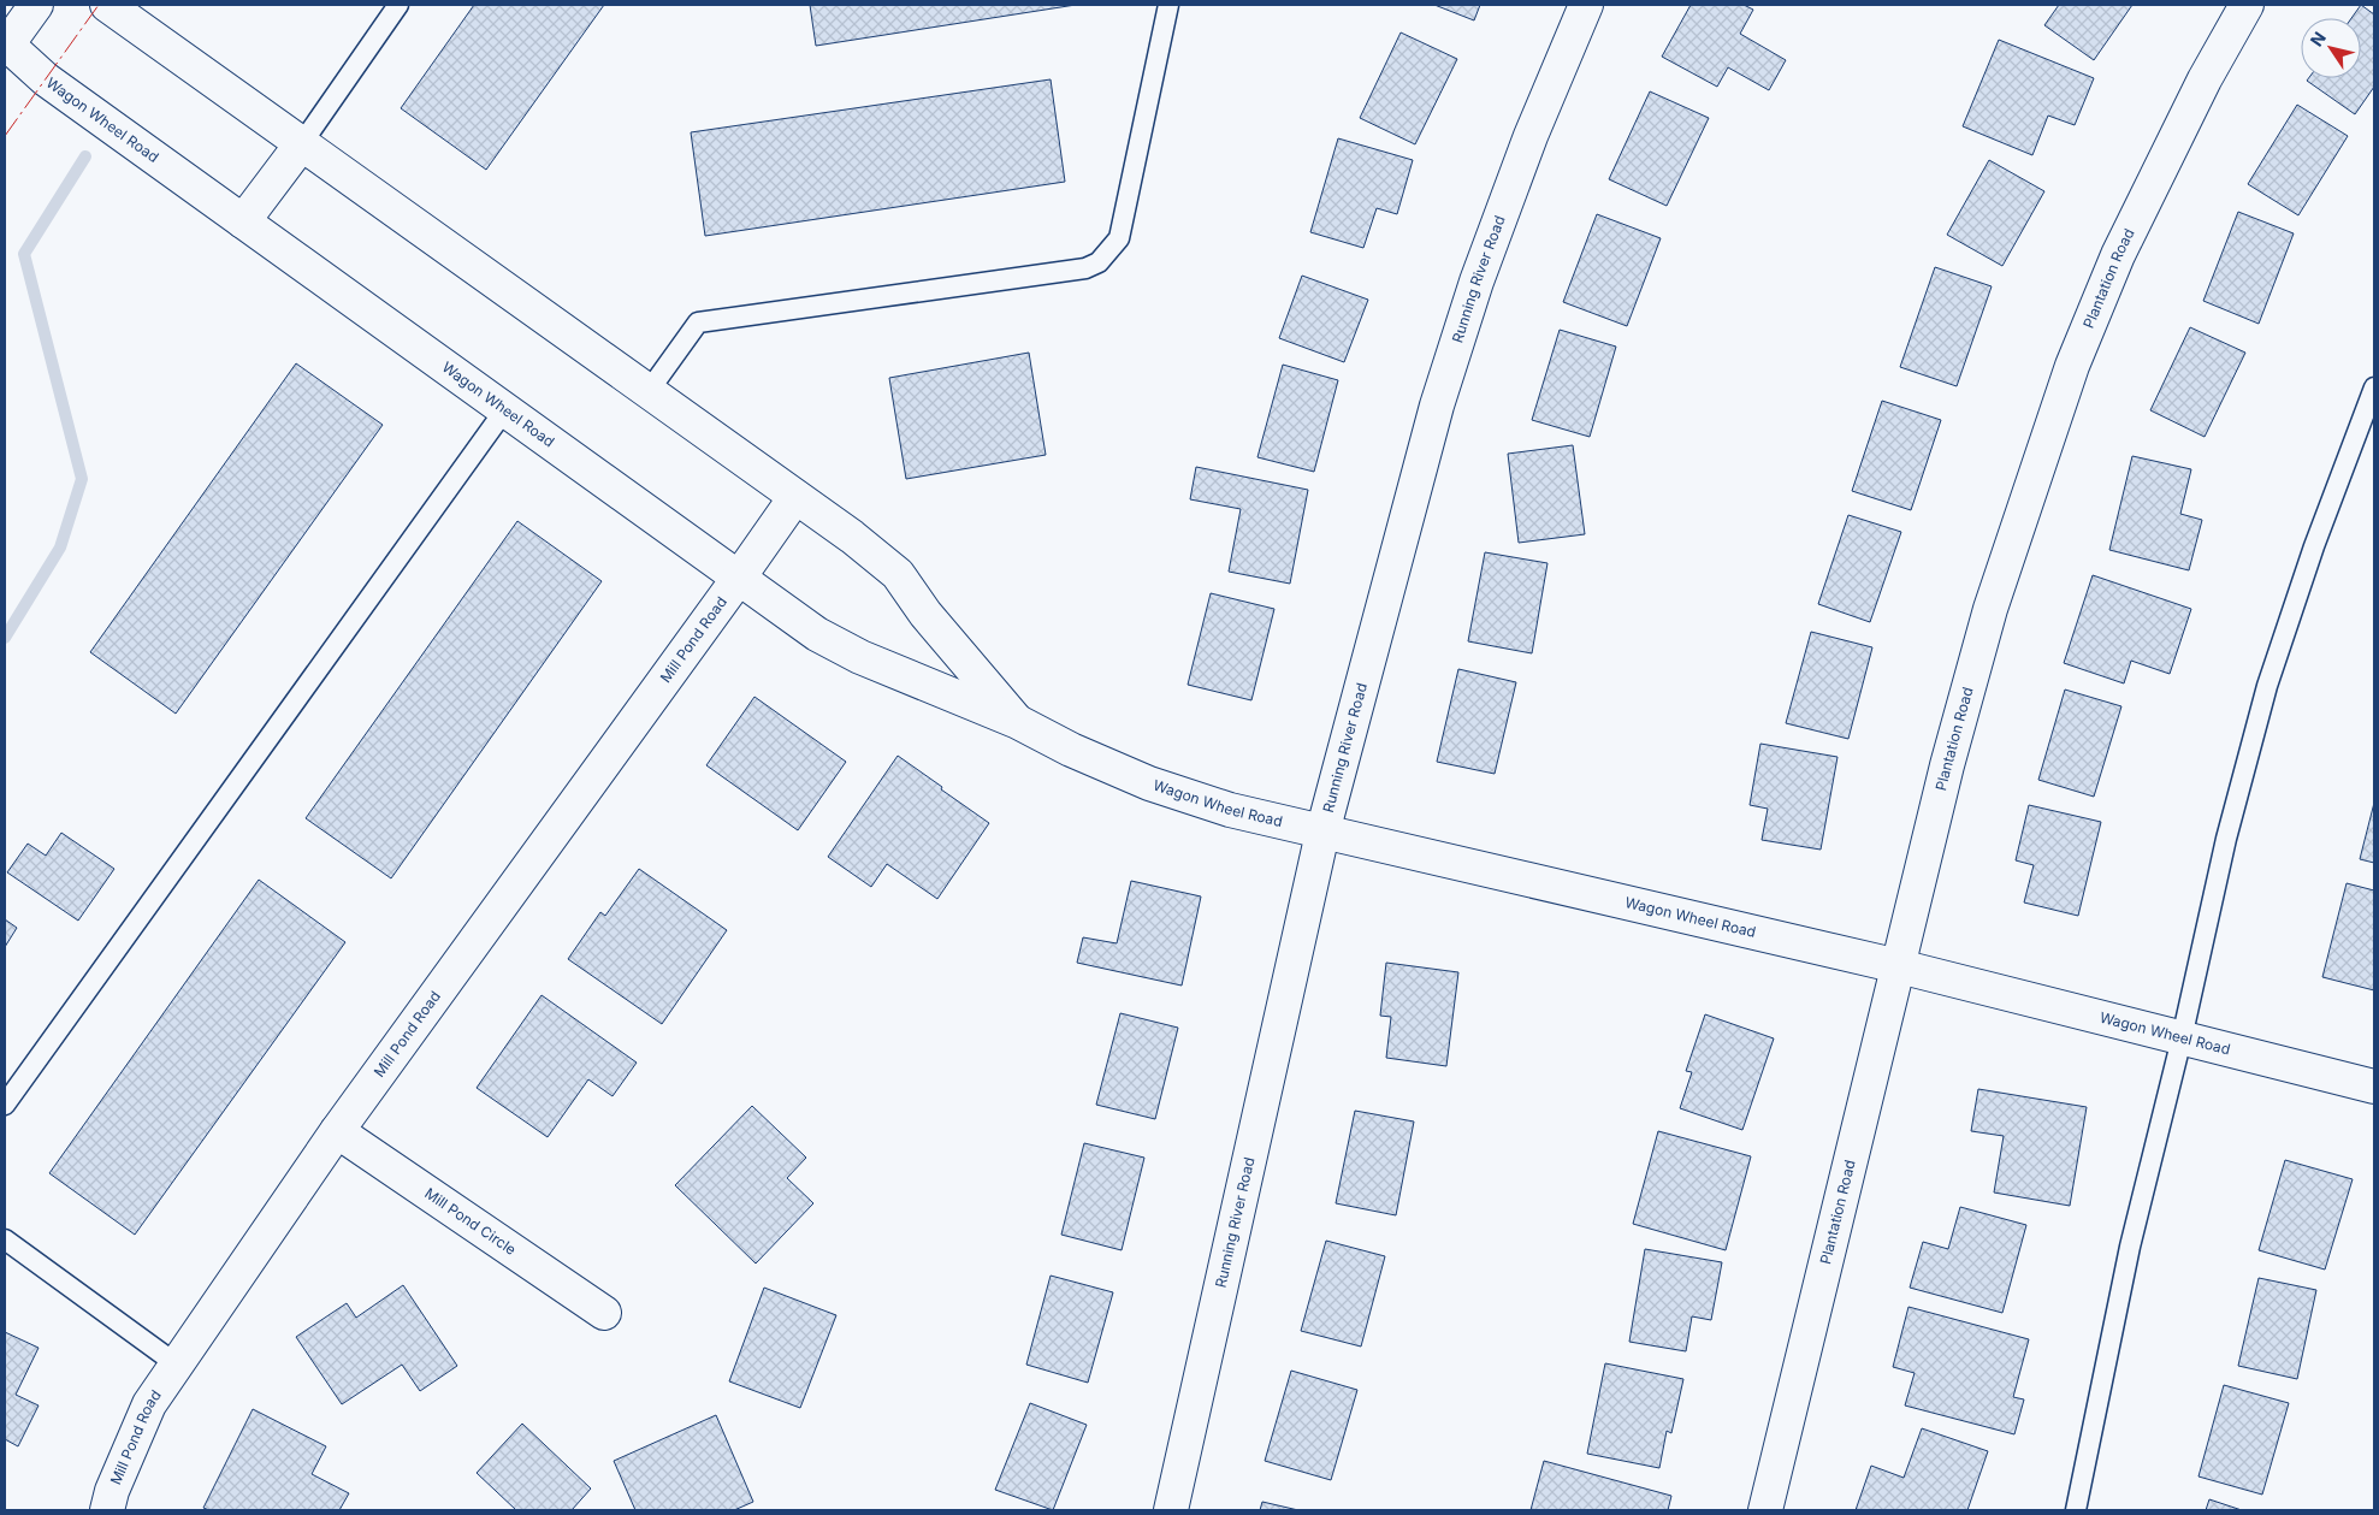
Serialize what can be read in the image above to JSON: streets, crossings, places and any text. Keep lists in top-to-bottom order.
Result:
{
  "streets": {
    "street": [
      "Wagon Wheel Road",
      "Plantation Road",
      "Running River Road",
      "Mill Pond Road",
      "Mill Pond Circle"
    ]
  },
  "crossings": [
    ["Wagon Wheel Road", "Plantation Road"],
    ["Wagon Wheel Road", "Running River Road"],
    ["Wagon Wheel Road", "Mill Pond Road"],
    ["Mill Pond Road", "Mill Pond Circle"]
  ],
  "north": "top left"
}
